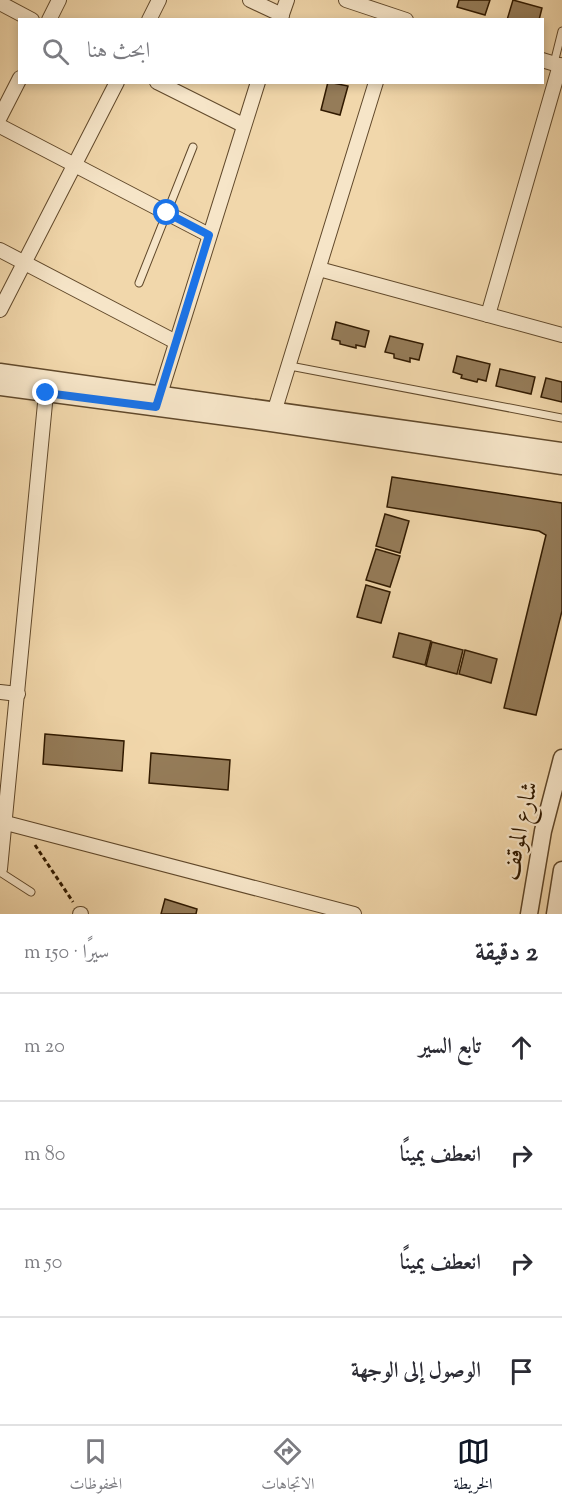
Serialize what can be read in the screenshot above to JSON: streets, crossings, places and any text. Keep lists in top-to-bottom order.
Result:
{
  "streets": {
    "street": ["شارع الموقف"]
  },
  "page": {
    "search": "ابحث هنا",
    "heading": ["2 دقيقة", "سيرًا · 150 m"],
    "list": [
      ["تابع السير", "20 m"],
      ["انعطف يمينًا", "80 m"],
      ["انعطف يمينًا", "50 m"],
      "الوصول إلى الوجهة"
    ],
    "nav": ["الخريطة", "الاتجاهات", "المحفوظات"]
  }
}
